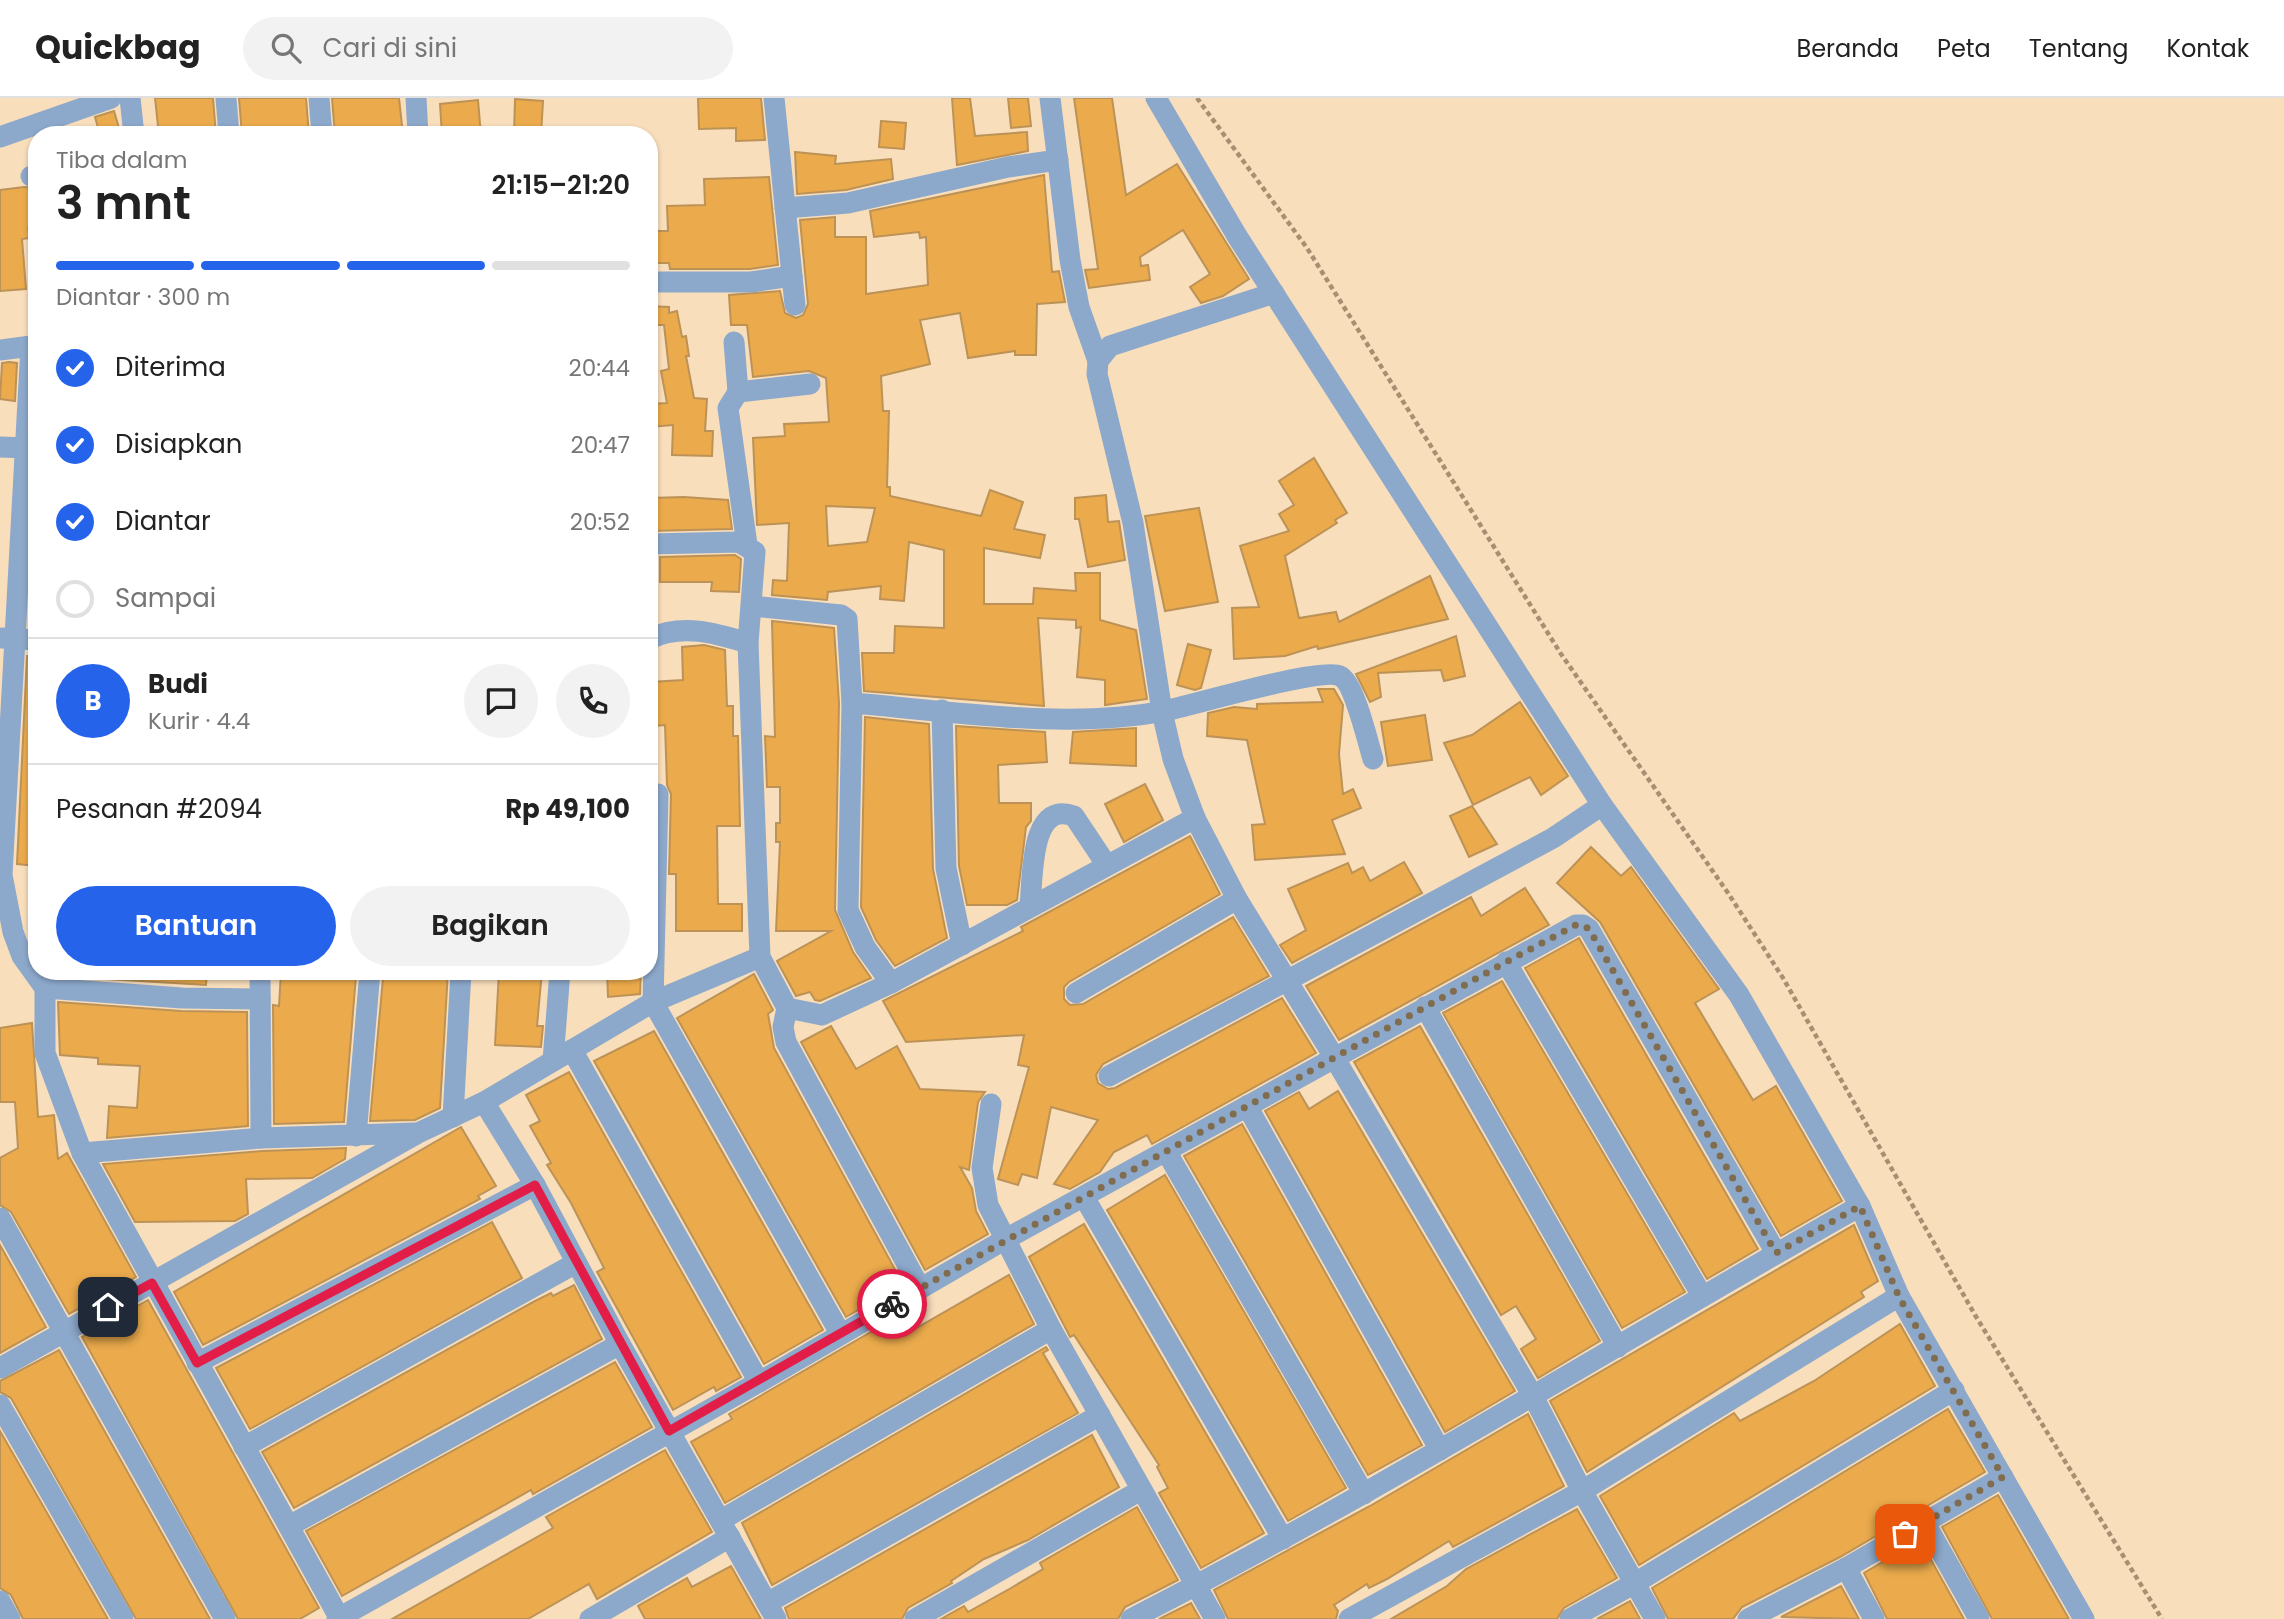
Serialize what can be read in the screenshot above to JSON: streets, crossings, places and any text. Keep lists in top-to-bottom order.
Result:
{
  "page": {
    "header": "Quickbag",
    "search": "Cari di sini",
    "nav": [
      "Beranda",
      "Peta",
      "Tentang",
      "Kontak"
    ],
    "heading": ["3 mnt", "Tiba dalam", "21:15–21:20"],
    "panel": [
      "Budi",
      "Kurir · 4.4",
      "Pesanan #2094",
      "Rp 49,100"
    ],
    "bar": "Diantar · 300 m",
    "list": [
      ["Diterima", "20:44"],
      ["Disiapkan", "20:47"],
      ["Diantar", "20:52"],
      "Sampai"
    ],
    "round": "B",
    "buttons": ["Bantuan", "Bagikan"]
  }
}
